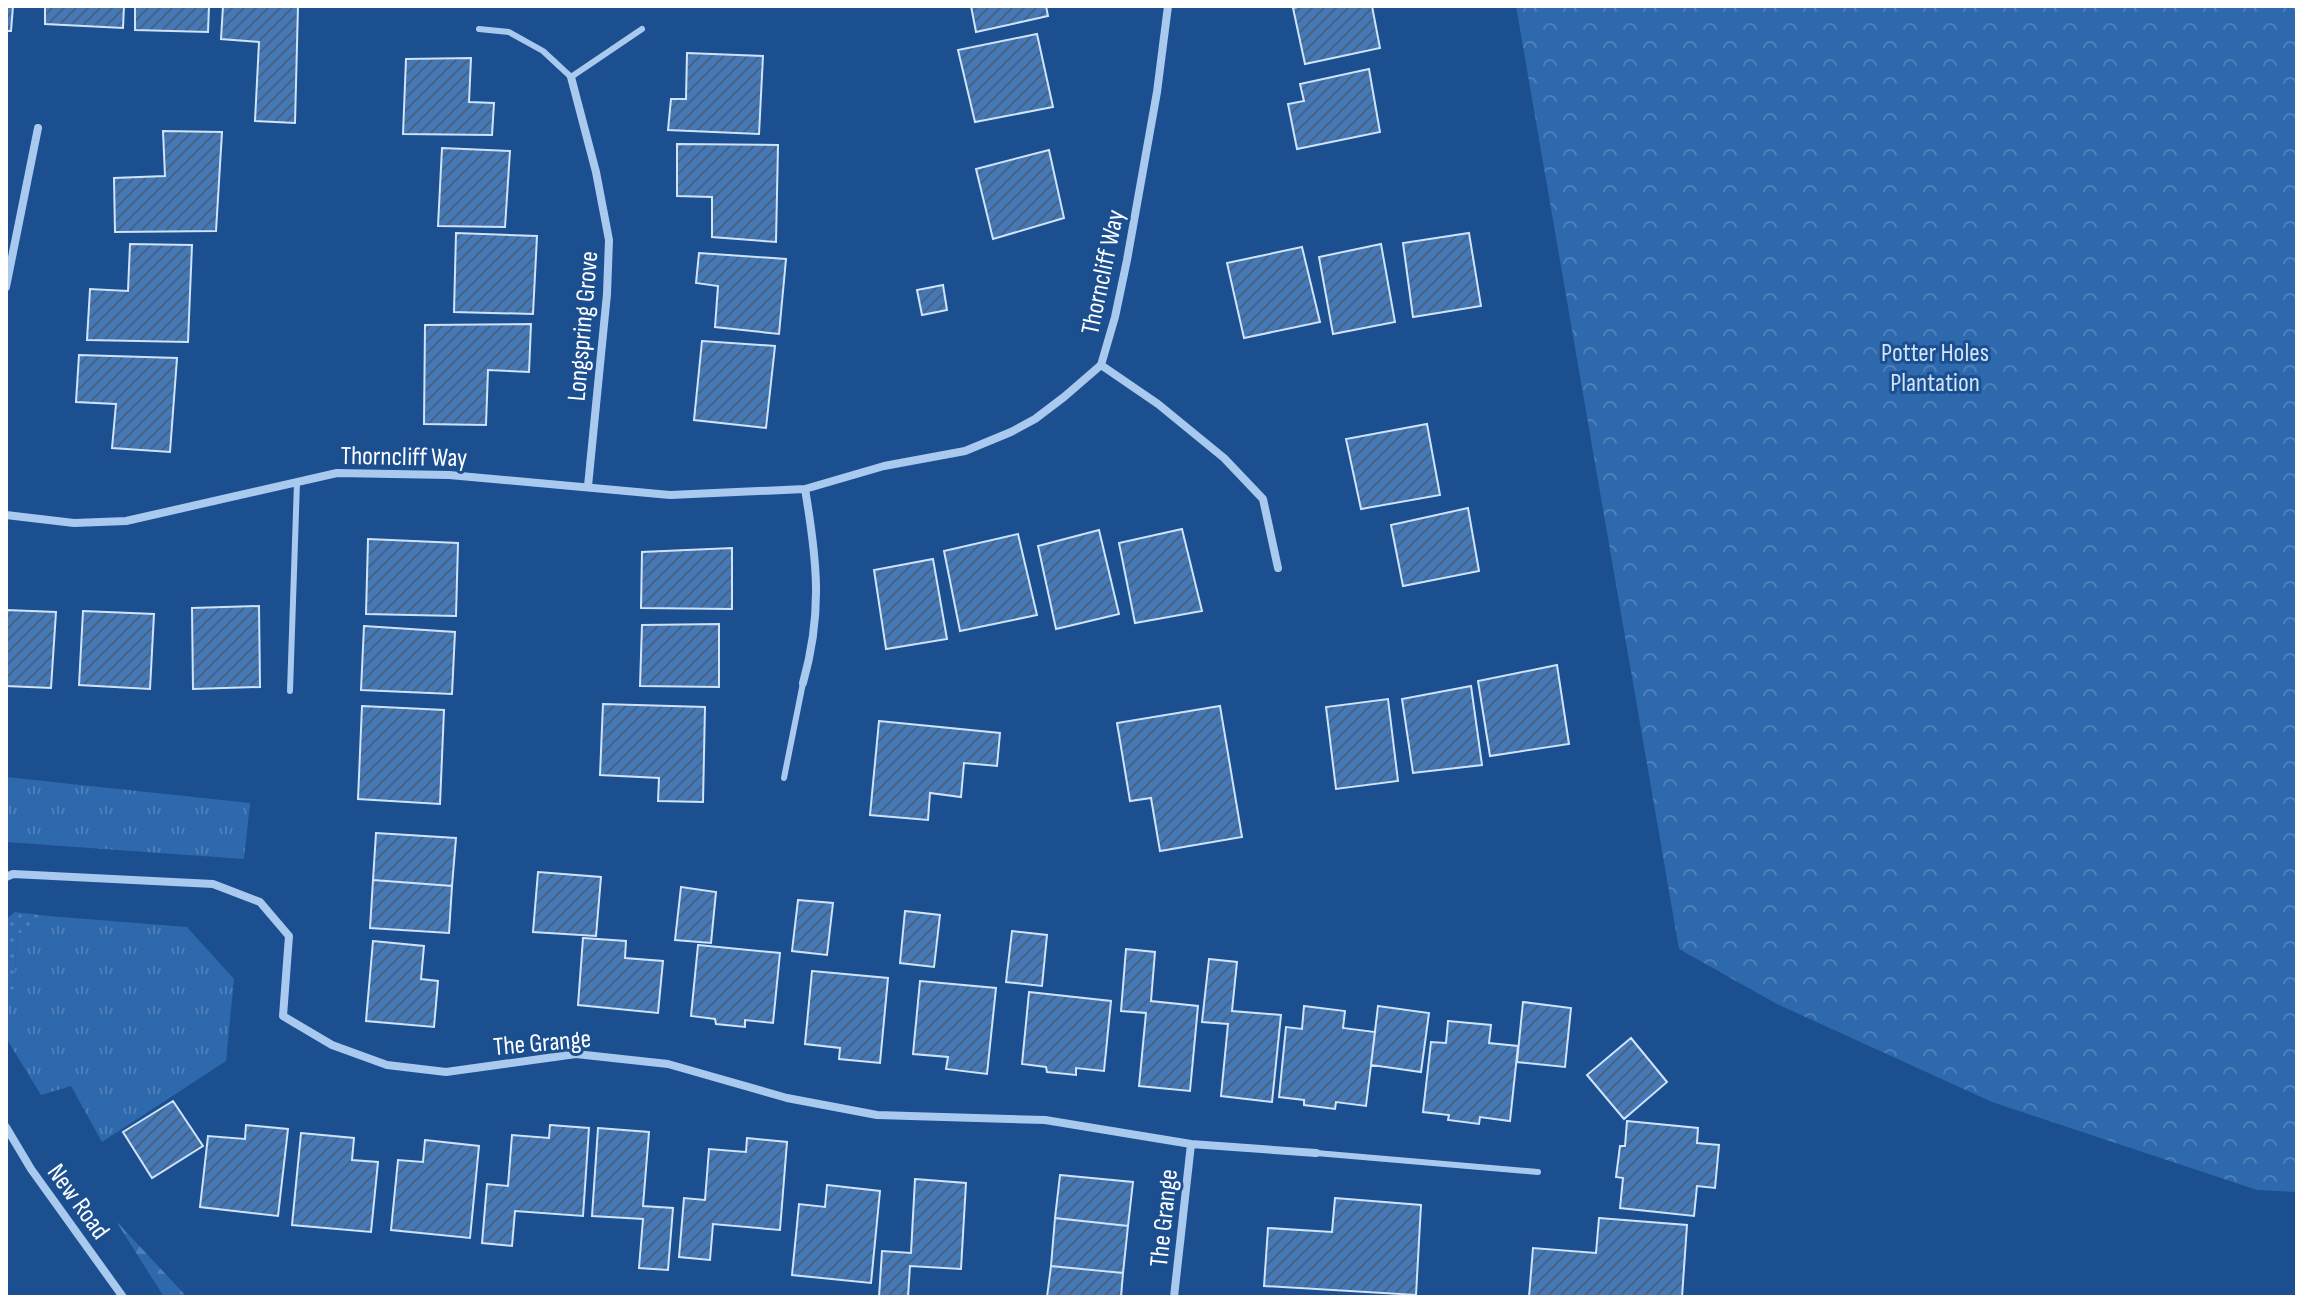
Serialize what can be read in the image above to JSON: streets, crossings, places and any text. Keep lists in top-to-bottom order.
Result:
{
  "streets": {
    "street": [
      "Thorncliff Way",
      "Longspring Grove",
      "The Grange",
      "New Road"
    ]
  },
  "crossings": [
    ["Thorncliff Way", "Longspring Grove"]
  ],
  "parks": ["Potter Holes Plantation"]
}
